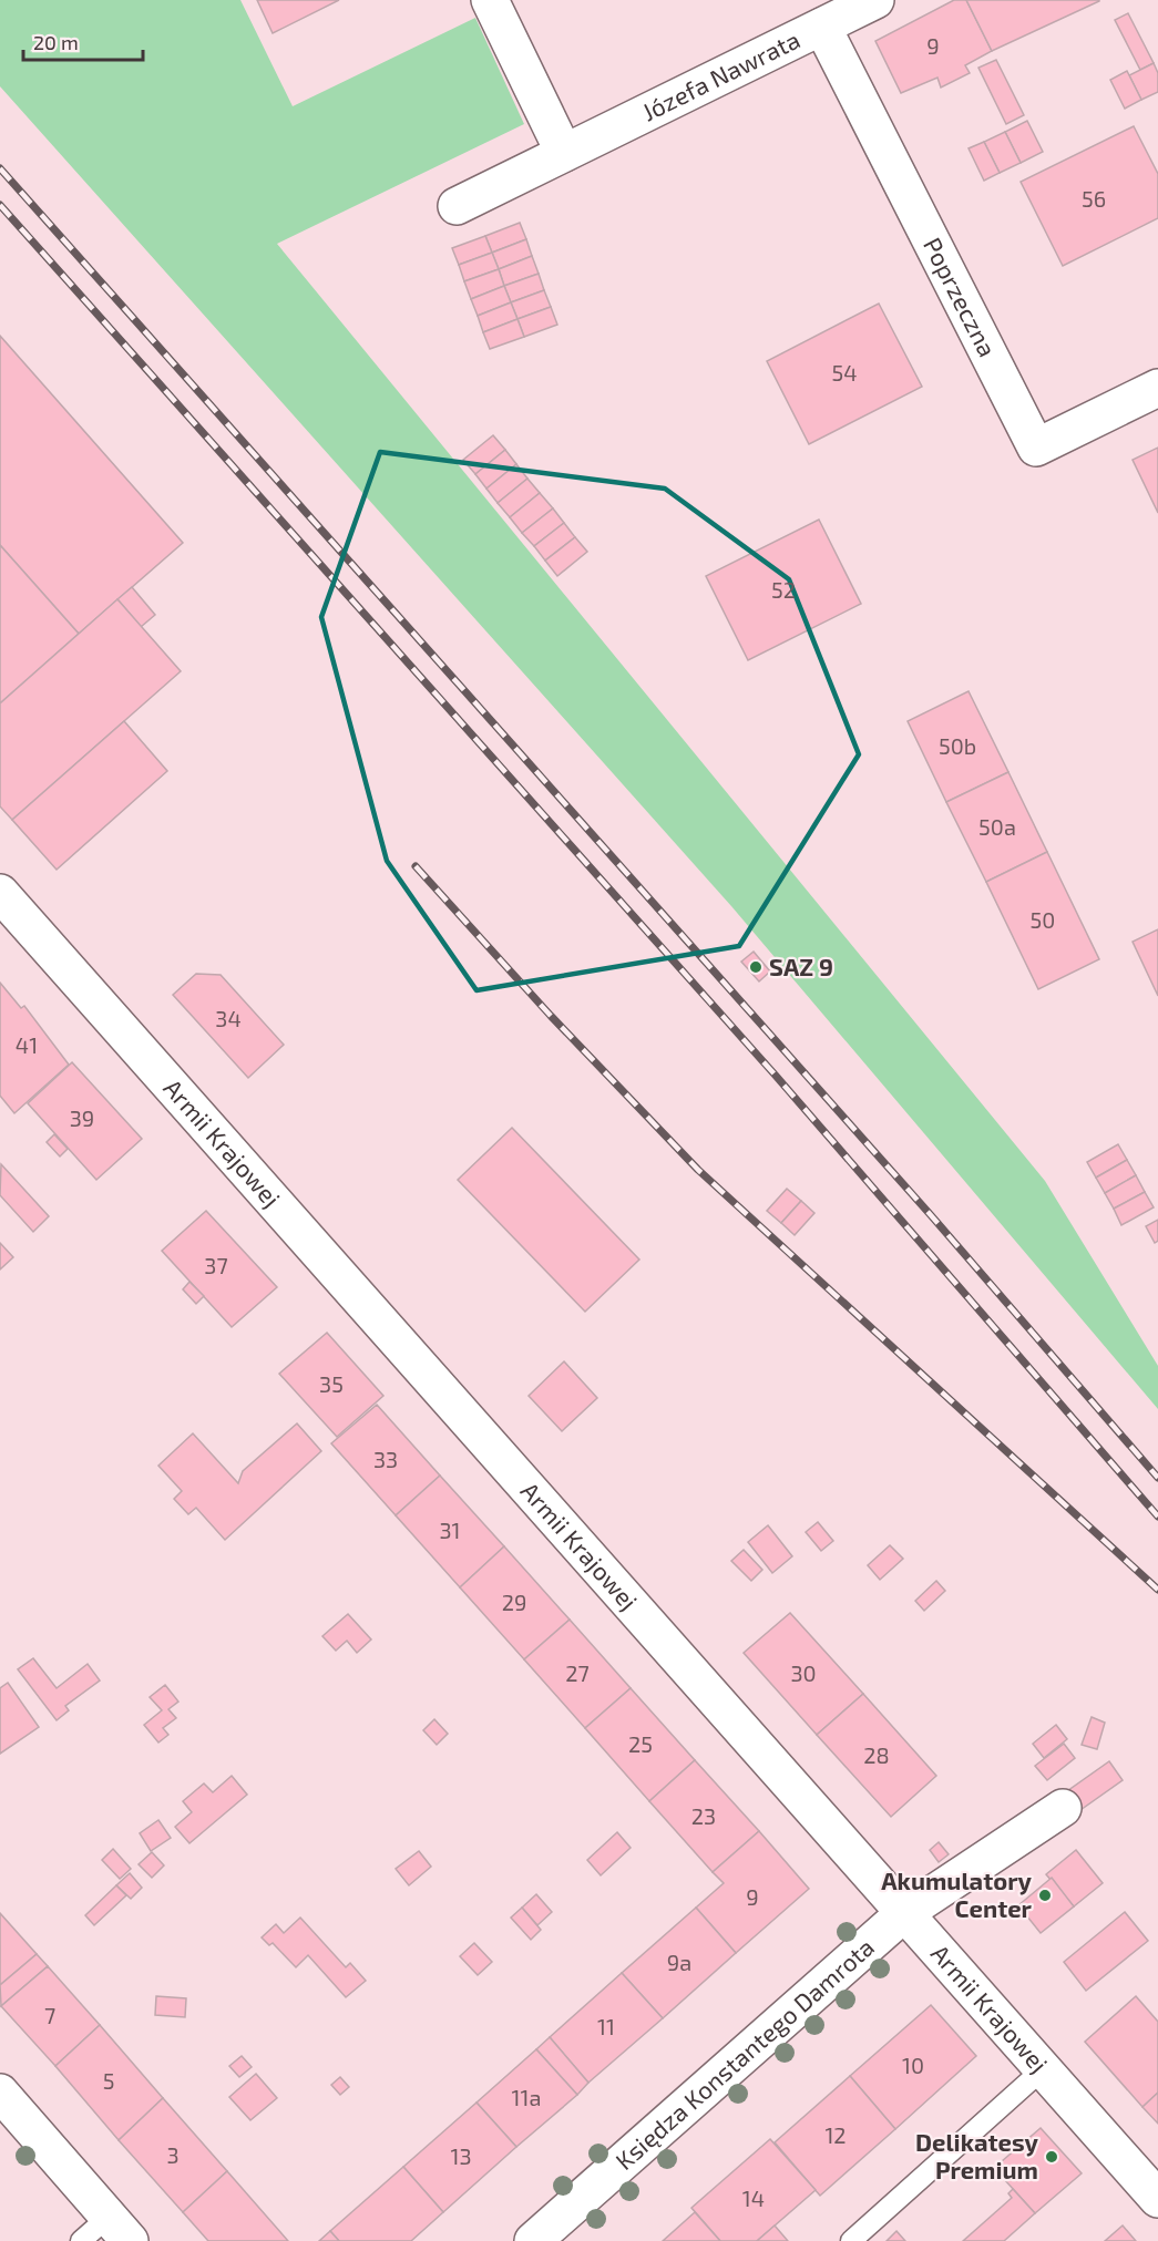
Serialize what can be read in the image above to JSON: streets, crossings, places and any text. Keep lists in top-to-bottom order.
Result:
{
  "streets": {
    "street": [
      "Józefa Nawrata",
      "Poprzeczna",
      "Armii Krajowej",
      "Księdza Konstantego Damrota"
    ]
  },
  "crossings": [
    ["Józefa Nawrata", "Poprzeczna"],
    ["Armii Krajowej", "Księdza Konstantego Damrota"]
  ],
  "places": ["SAZ 9", "Akumulatory Center", "Delikatesy Premium"],
  "house_numbers": [
    "9",
    "56",
    "54",
    "52",
    "50b",
    "50a",
    "50",
    "34",
    "41",
    "39",
    "37",
    "35",
    "33",
    "31",
    "29",
    "27",
    "30",
    "25",
    "28",
    "23",
    "9",
    "9a",
    "7",
    "11",
    "10",
    "5",
    "11a",
    "12",
    "3",
    "13",
    "14"
  ],
  "scale_bar": "20 m"
}
